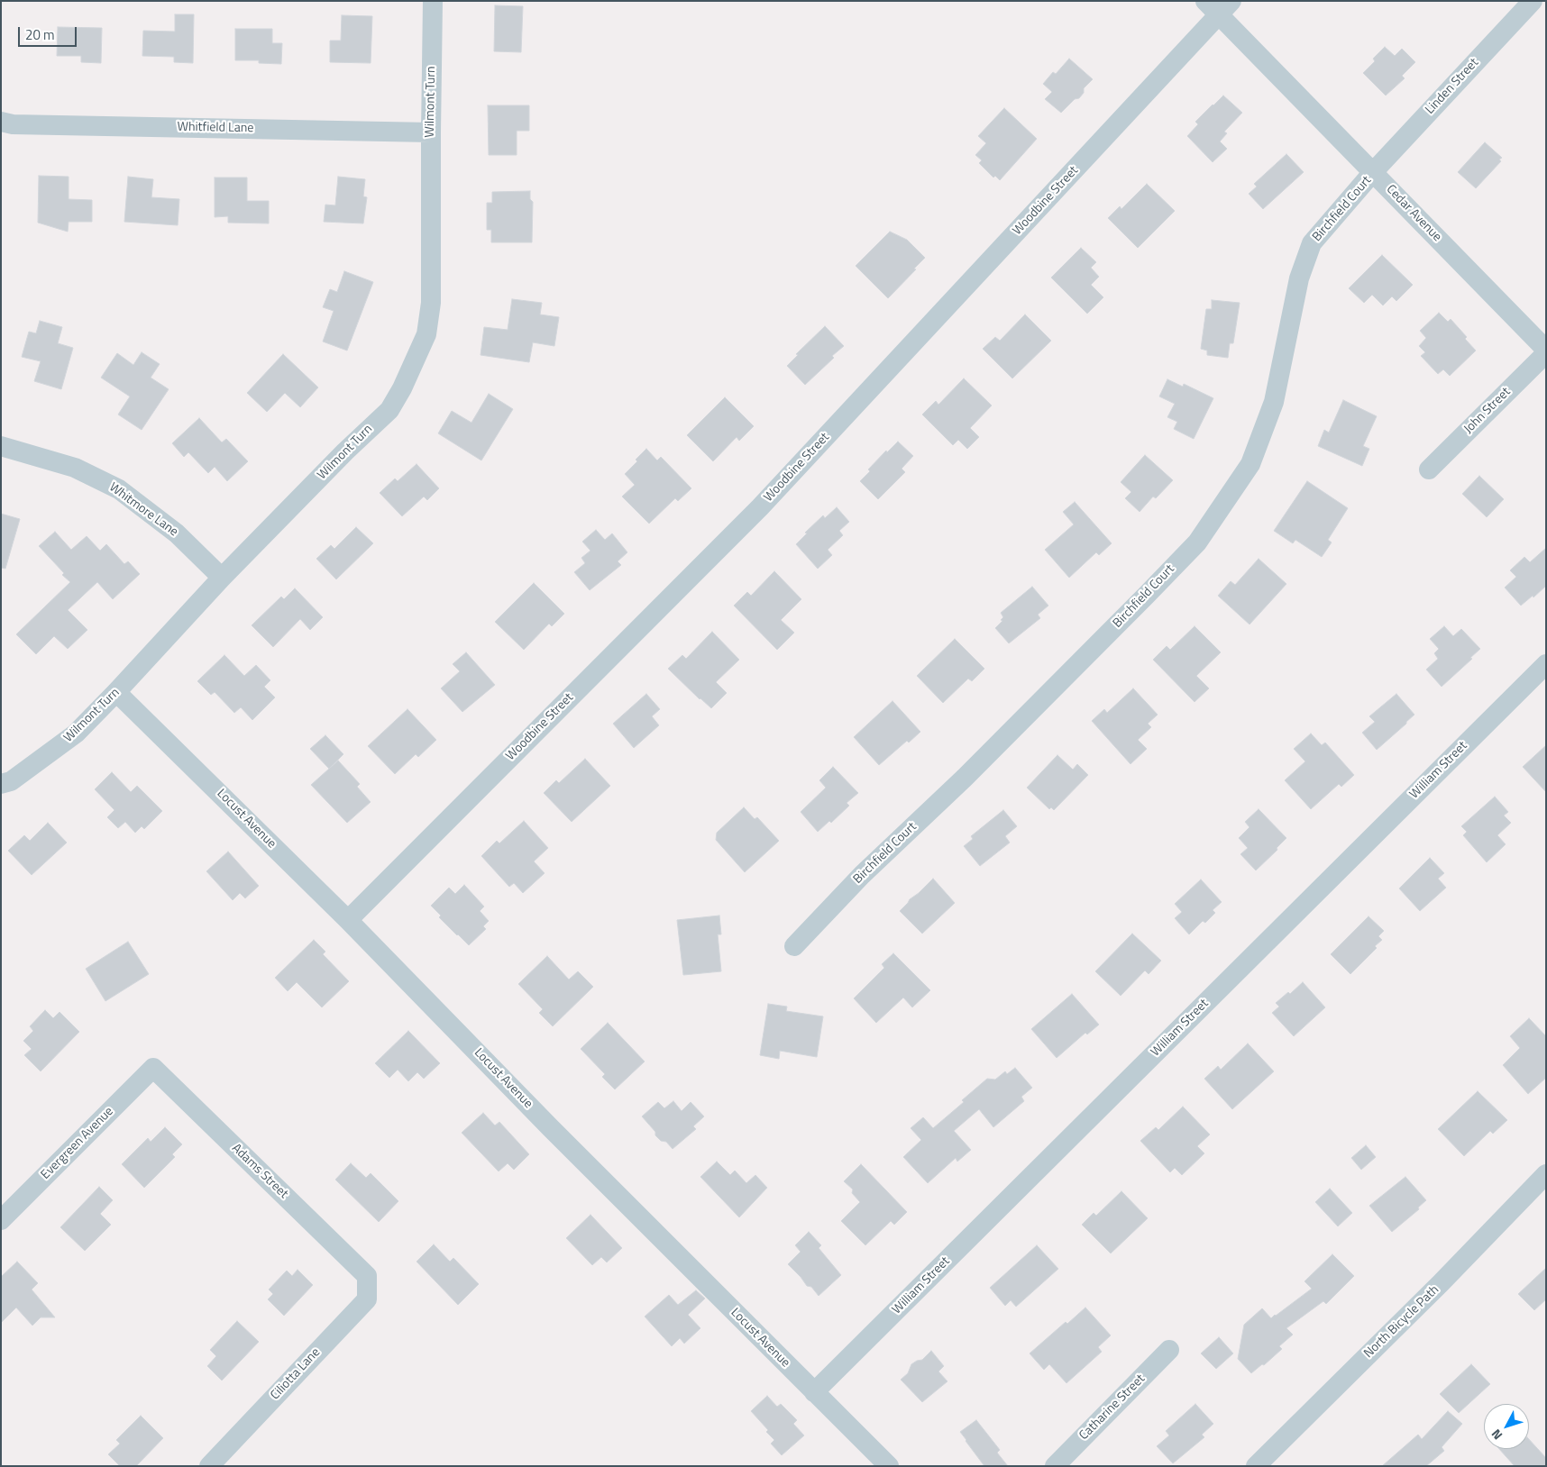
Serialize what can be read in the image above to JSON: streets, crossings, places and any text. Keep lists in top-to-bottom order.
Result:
{
  "streets": {
    "street": [
      "Linden Street",
      "Wilmont Turn",
      "Whitfield Lane",
      "Woodbine Street",
      "Birchfield Court",
      "Cedar Avenue",
      "John Street",
      "Whitmore Lane",
      "William Street",
      "Locust Avenue",
      "Evergreen Avenue",
      "Adams Street",
      "North Bicycle Path",
      "Ciliotta Lane",
      "Catharine Street"
    ]
  },
  "crossings": [
    ["Linden Street", "Birchfield Court"],
    ["Linden Street", "Cedar Avenue"],
    ["Wilmont Turn", "Whitfield Lane"],
    ["Wilmont Turn", "Whitmore Lane"],
    ["Wilmont Turn", "Locust Avenue"],
    ["Woodbine Street", "Cedar Avenue"],
    ["Woodbine Street", "Locust Avenue"],
    ["Birchfield Court", "Cedar Avenue"],
    ["William Street", "Locust Avenue"],
    ["Evergreen Avenue", "Adams Street"],
    ["Adams Street", "Ciliotta Lane"]
  ],
  "scale_bar": "20 m",
  "north": "bottom left"
}
